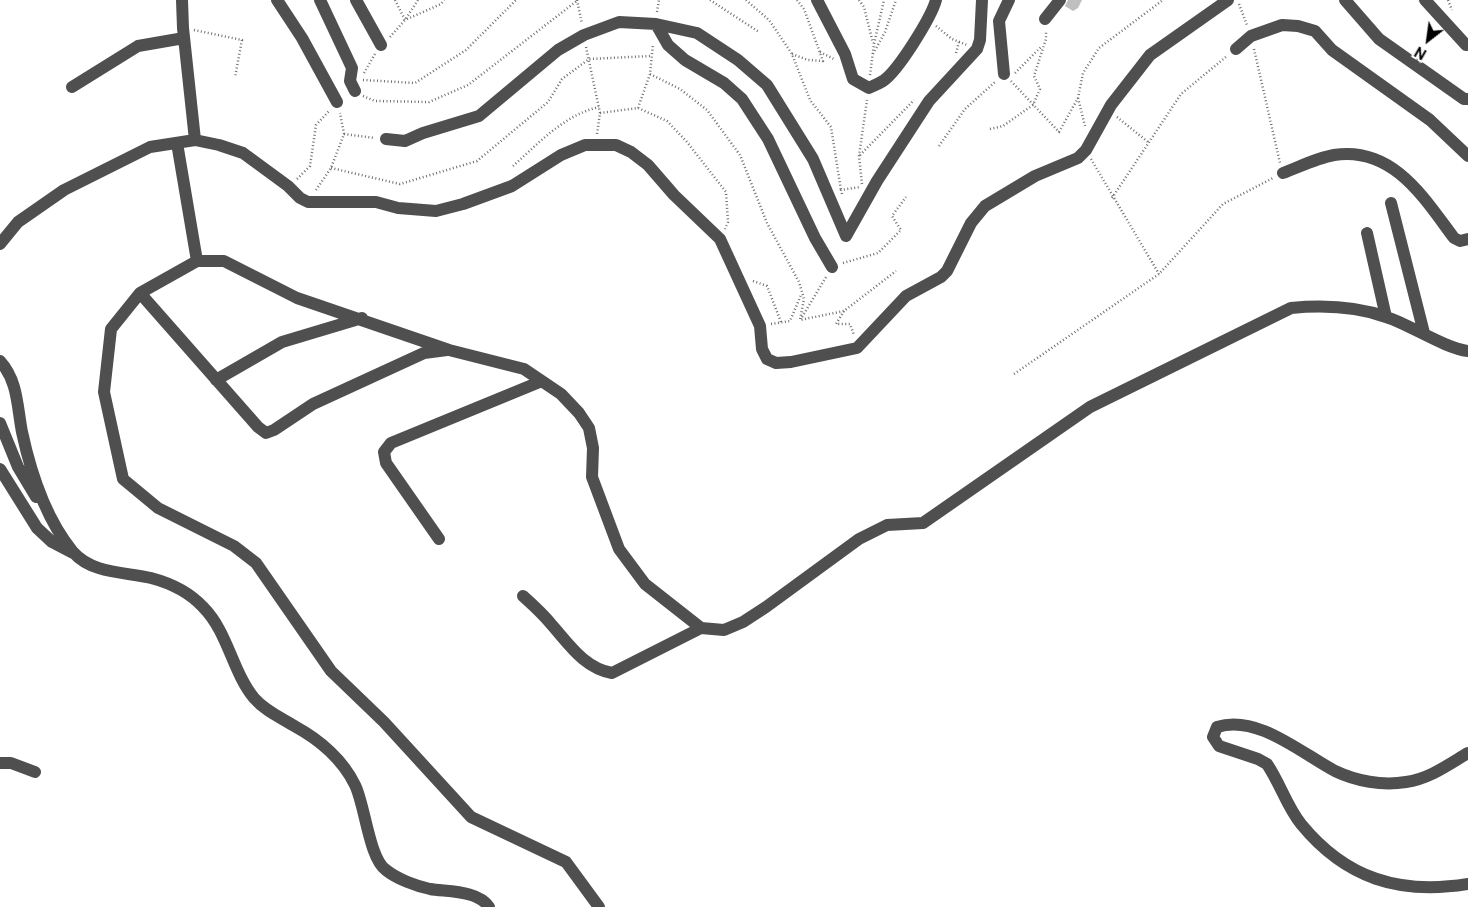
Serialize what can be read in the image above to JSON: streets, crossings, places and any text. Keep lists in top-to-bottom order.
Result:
{
  "north": "bottom left"
}
